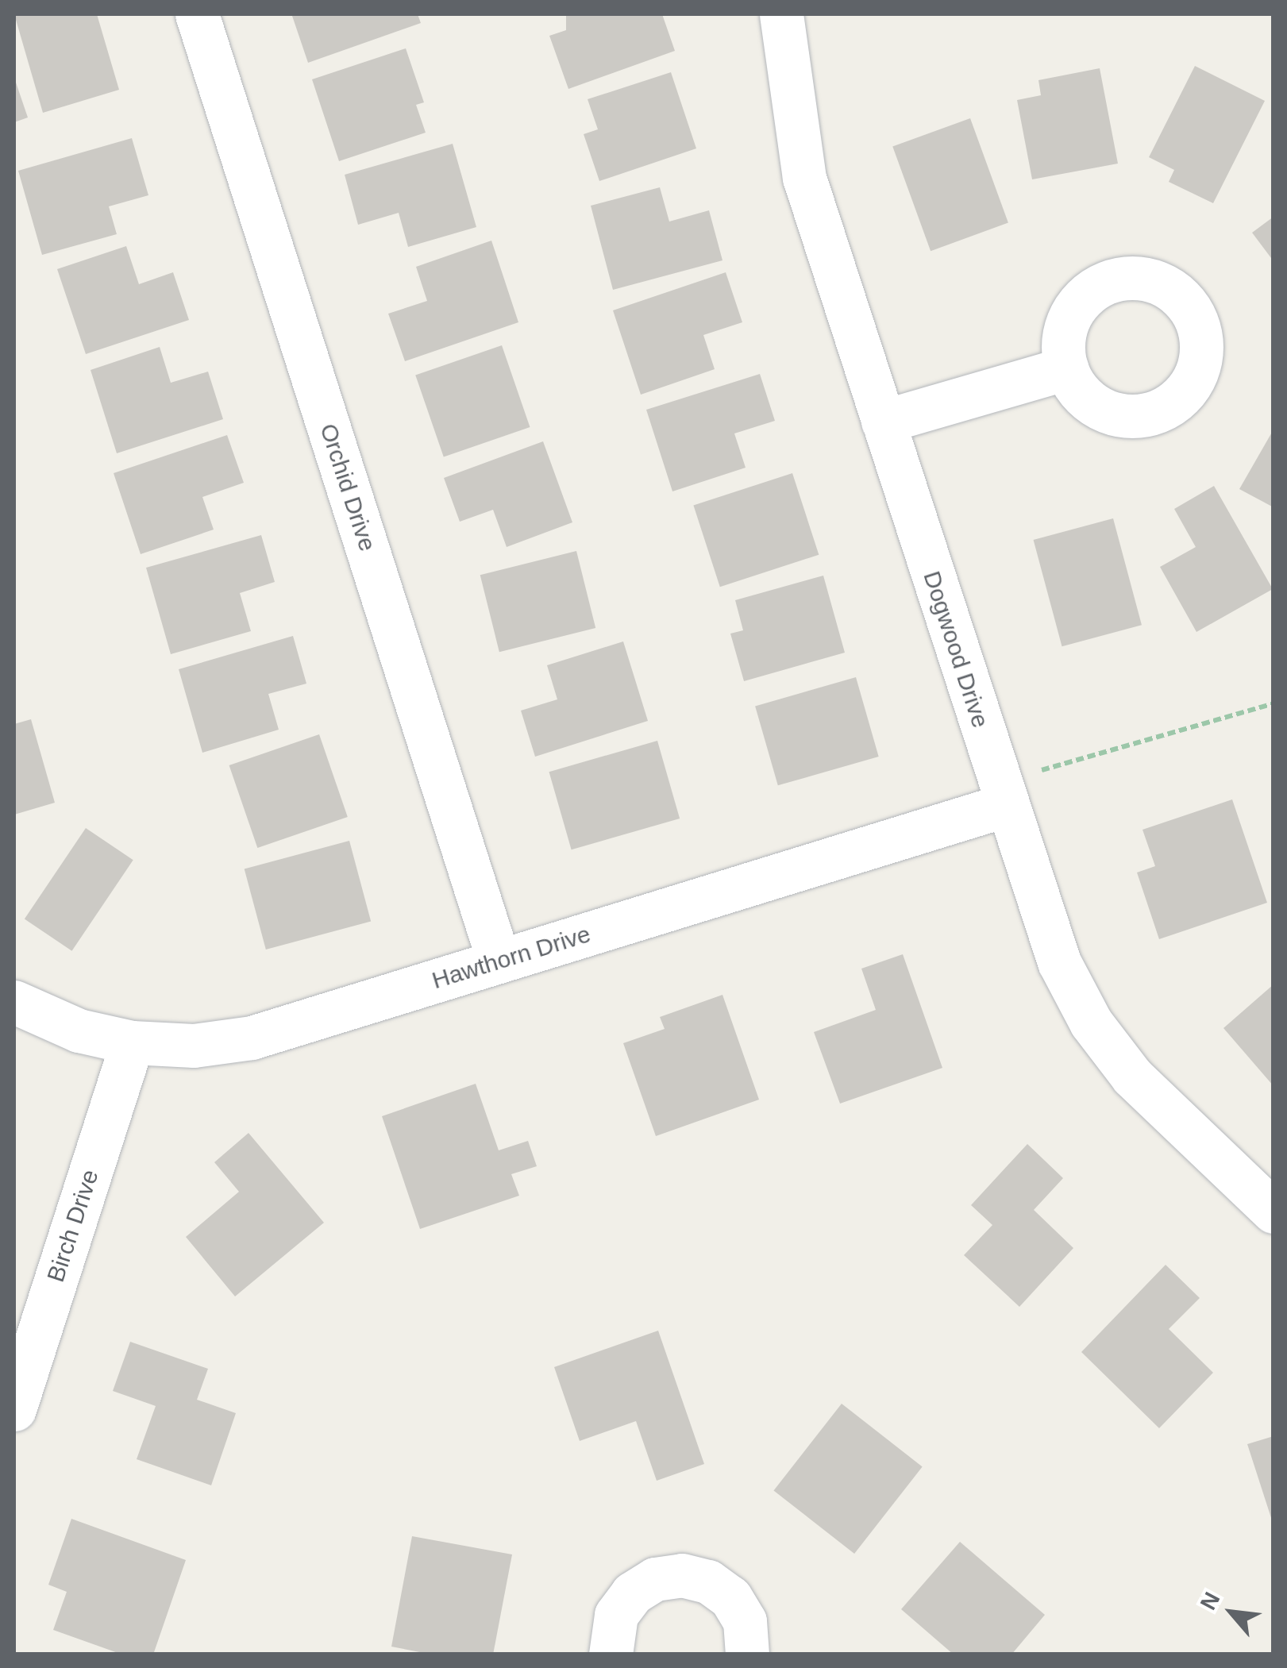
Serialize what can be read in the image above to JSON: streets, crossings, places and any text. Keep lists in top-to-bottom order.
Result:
{
  "streets": {
    "street": [
      "Orchid Drive",
      "Dogwood Drive",
      "Hawthorn Drive",
      "Birch Drive"
    ]
  },
  "crossings": [
    ["Orchid Drive", "Hawthorn Drive"],
    ["Dogwood Drive", "Hawthorn Drive"],
    ["Hawthorn Drive", "Birch Drive"]
  ],
  "north": "top left"
}
